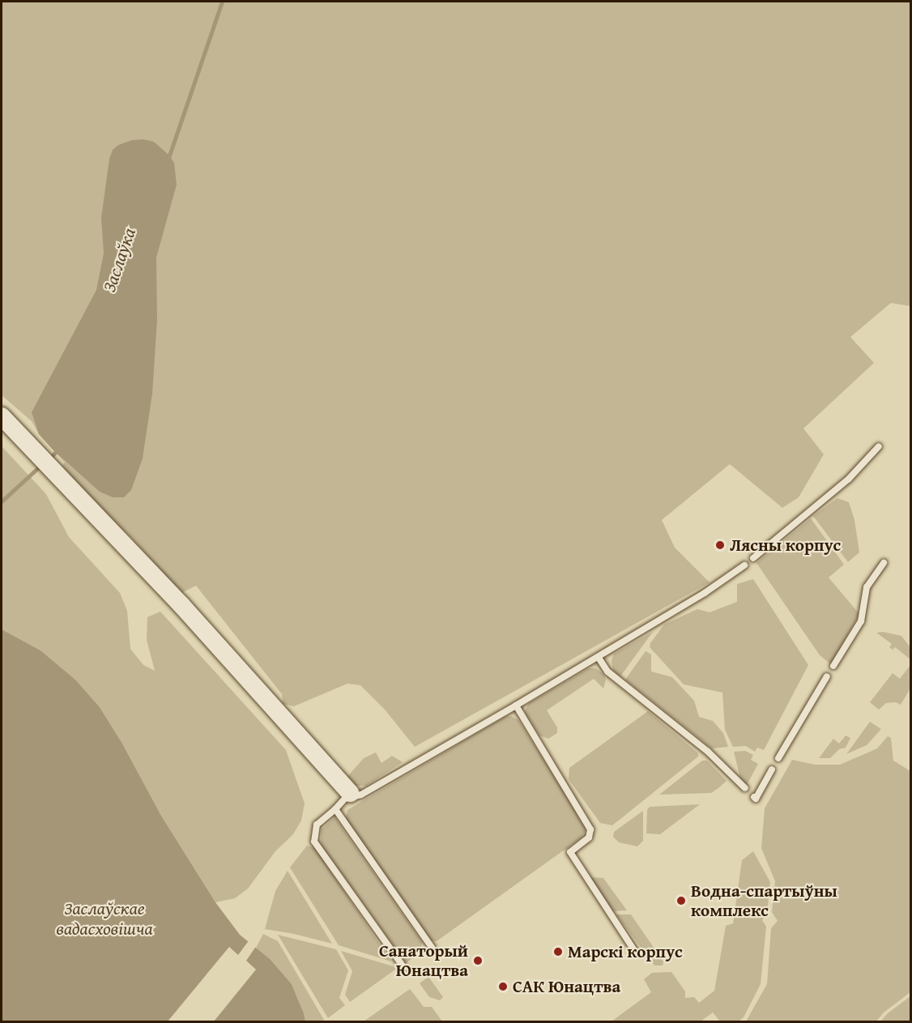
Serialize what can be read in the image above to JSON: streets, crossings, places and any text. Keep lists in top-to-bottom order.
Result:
{
  "water": ["Заслаўка", "Заслаўскае вадасховішча"],
  "places": [
    "Лясны корпус",
    "Водна-спартыўны комплекс",
    "Марскі корпус",
    "Санаторый Юнацтва",
    "САК Юнацтва"
  ]
}
